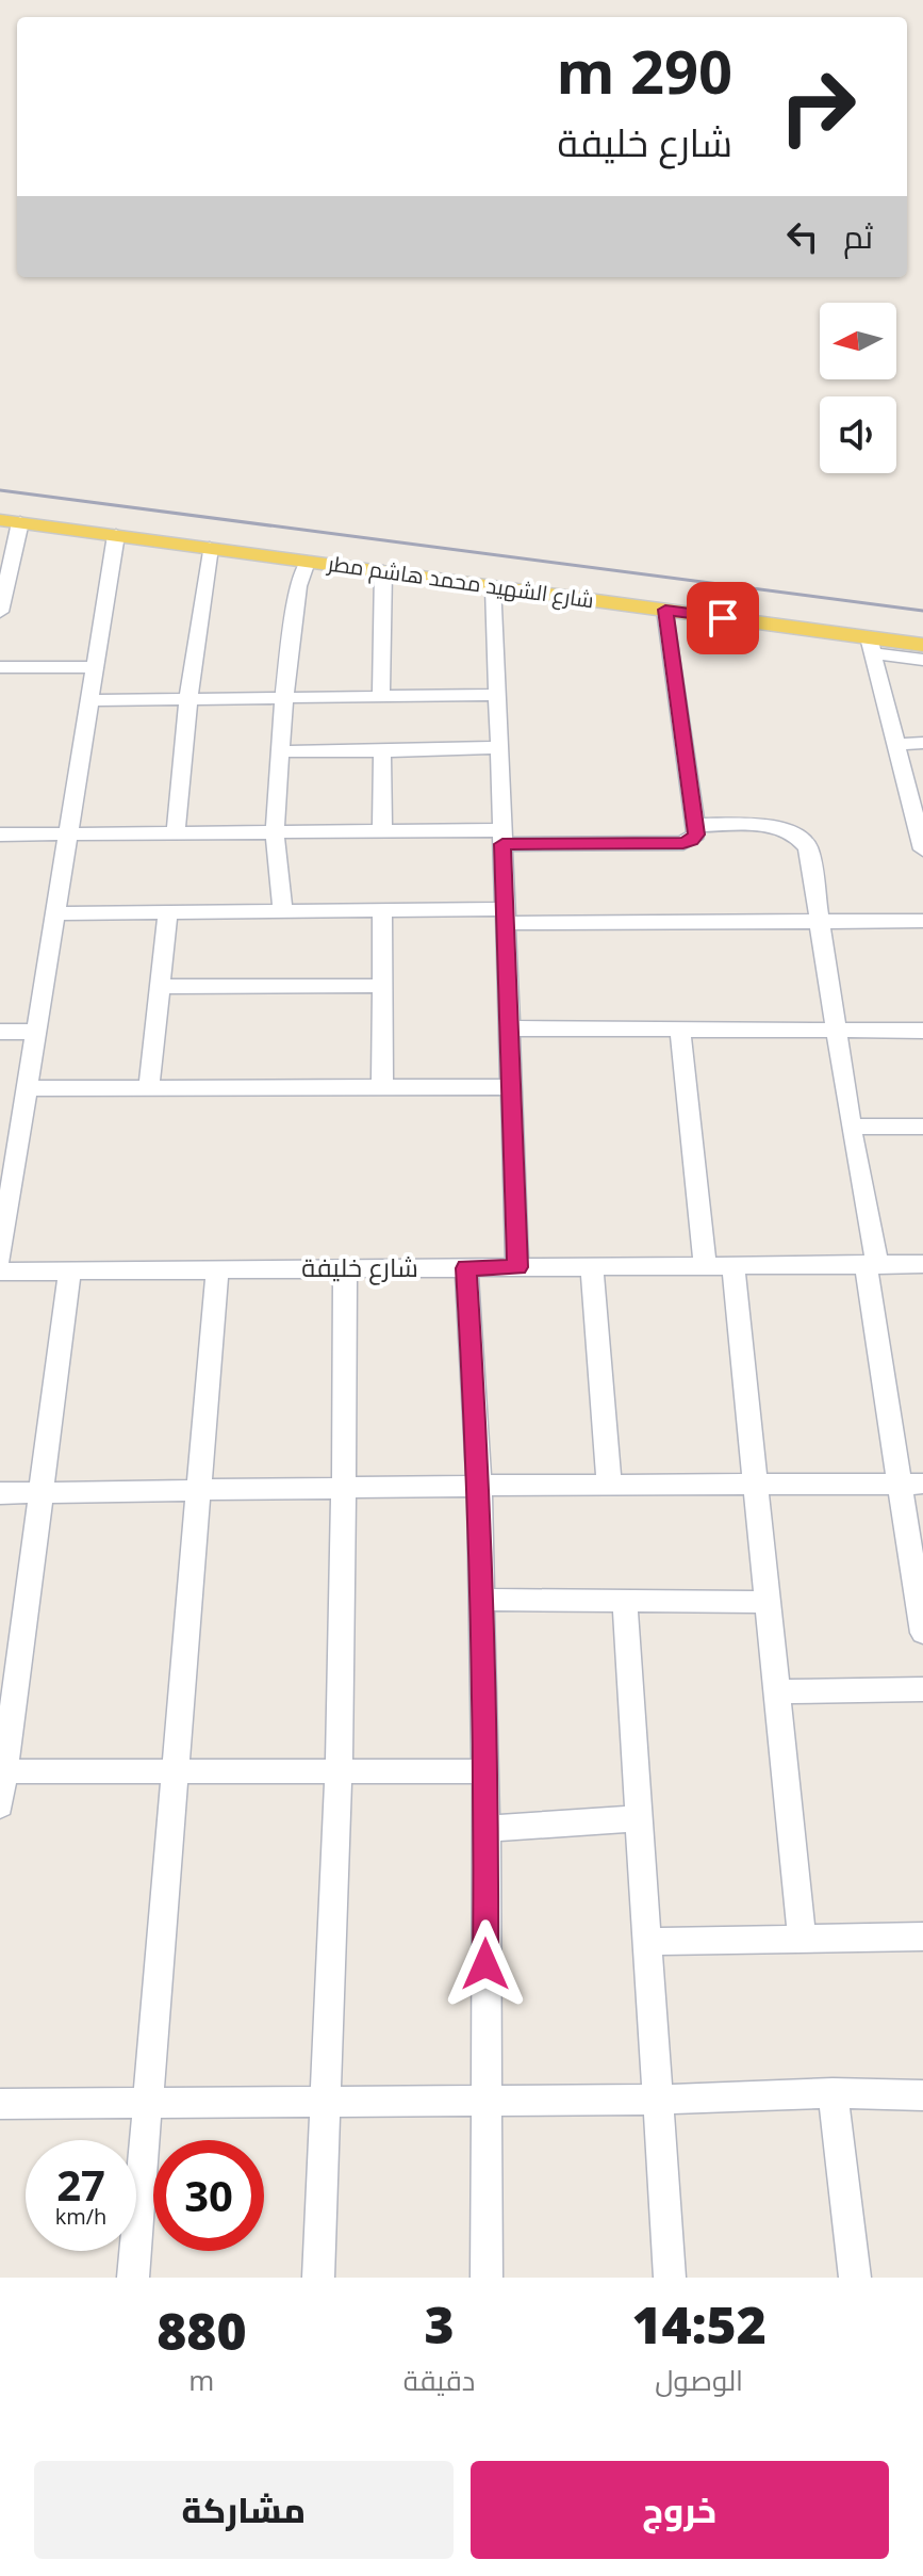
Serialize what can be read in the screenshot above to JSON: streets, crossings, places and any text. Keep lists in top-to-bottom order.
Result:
{
  "streets": {
    "main road": ["شارع الشهيد محمد هاشم مطر"],
    "street": ["شارع خليفة"]
  },
  "north": "left",
  "page": {
    "turn": ["290 m", "شارع خليفة"],
    "then": "ثم",
    "speed": "27 km/h",
    "limit": "30",
    "eta": [
      "14:52",
      "الوصول",
      "3",
      "دقيقة",
      "880",
      "m"
    ],
    "buttons": ["خروج", "مشاركة"]
  }
}
